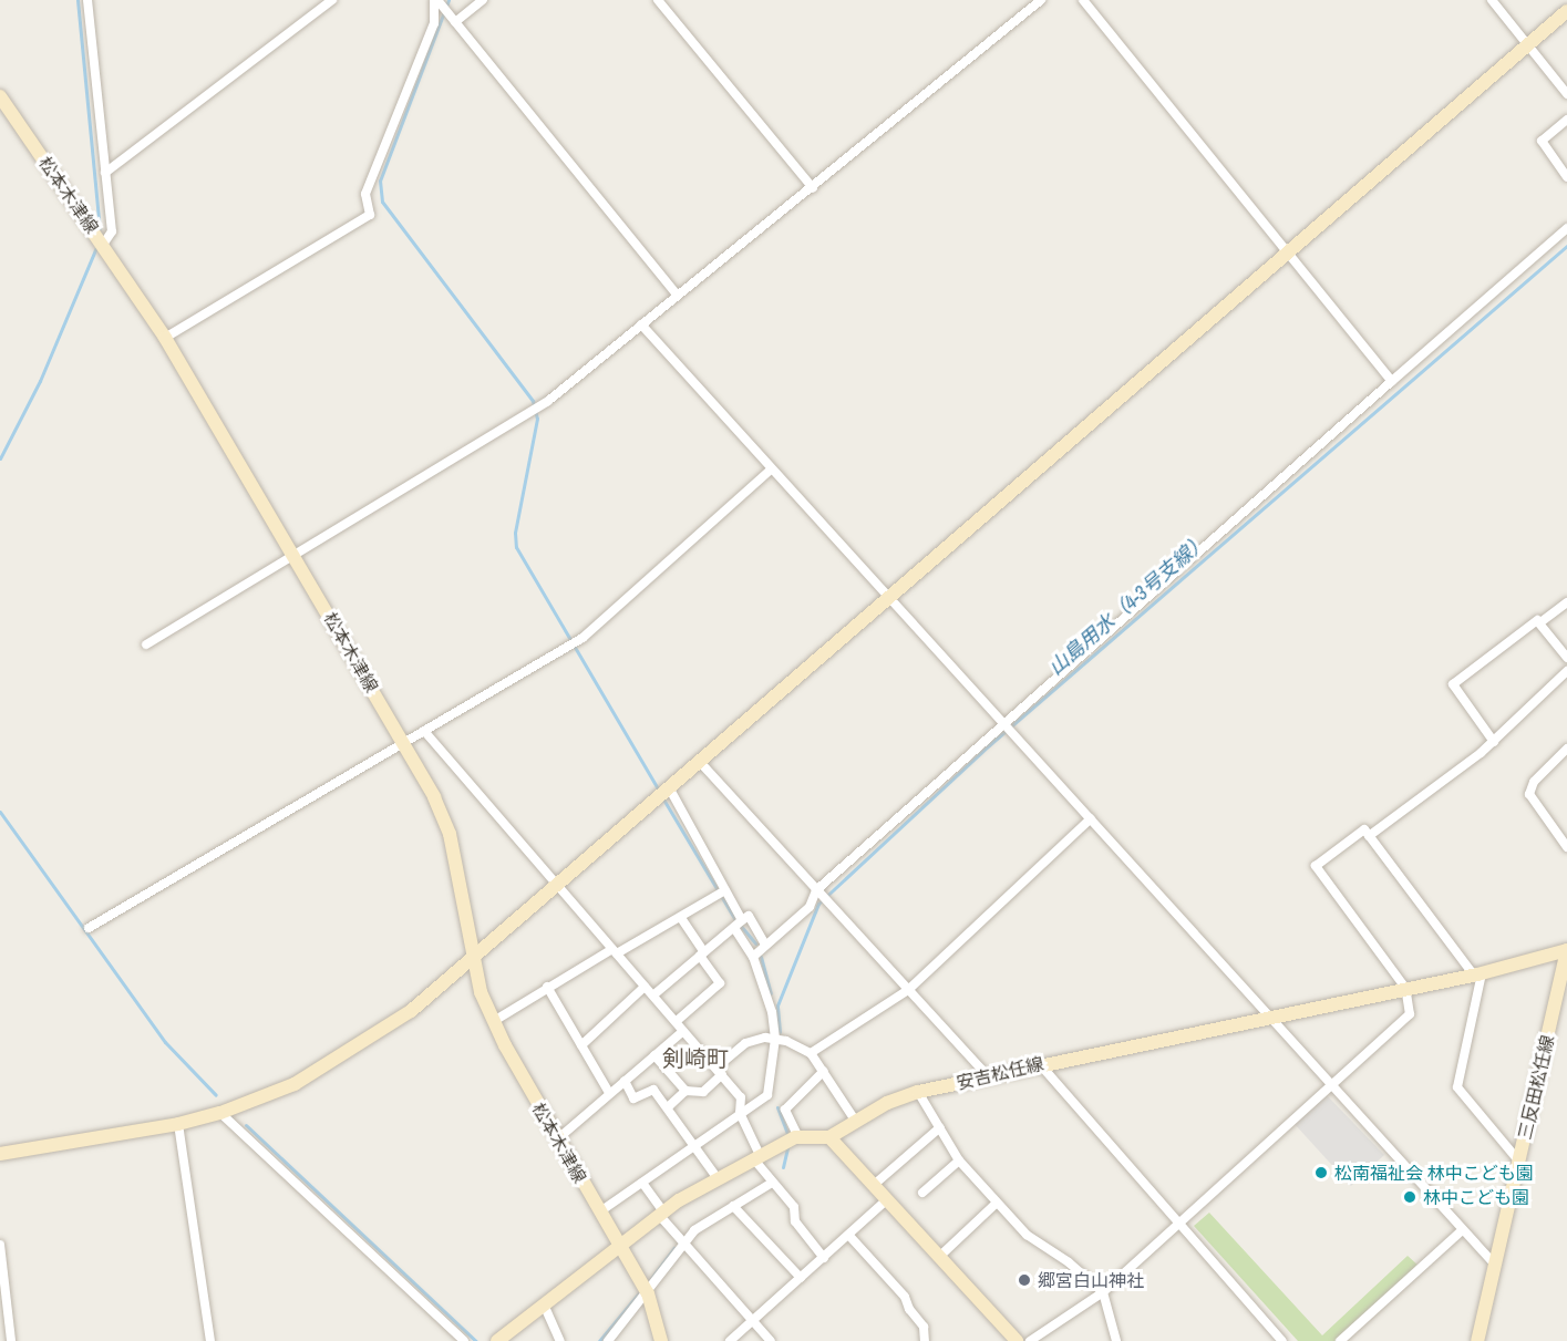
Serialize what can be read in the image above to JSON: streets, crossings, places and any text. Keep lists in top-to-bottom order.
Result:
{
  "streets": {
    "main road": ["松本木津線", "安吉松任線", "三反田松任線"]
  },
  "crossings": [
    ["安吉松任線", "三反田松任線"]
  ],
  "districts": ["剣崎町"],
  "water": ["山島用水（4-3号支線）"],
  "places": ["松南福祉会 林中こども園", "林中こども園", "郷宮白山神社"]
}
